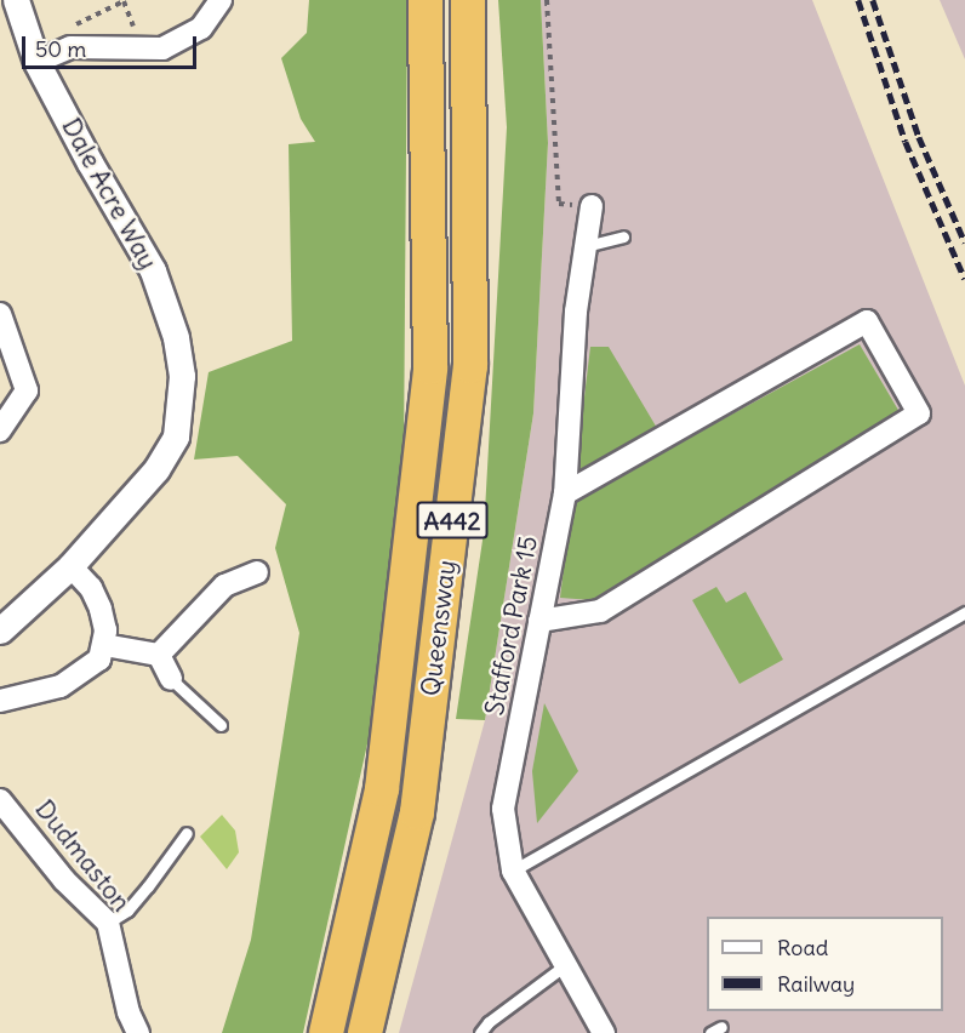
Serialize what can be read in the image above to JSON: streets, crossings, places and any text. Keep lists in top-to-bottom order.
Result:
{
  "streets": {
    "highway": ["A442", "Queensway"],
    "street": ["Dale Acre Way", "Stafford Park 15", "Dudmaston"]
  },
  "legend": ["Road", "Railway"],
  "scale_bar": "50 m"
}
